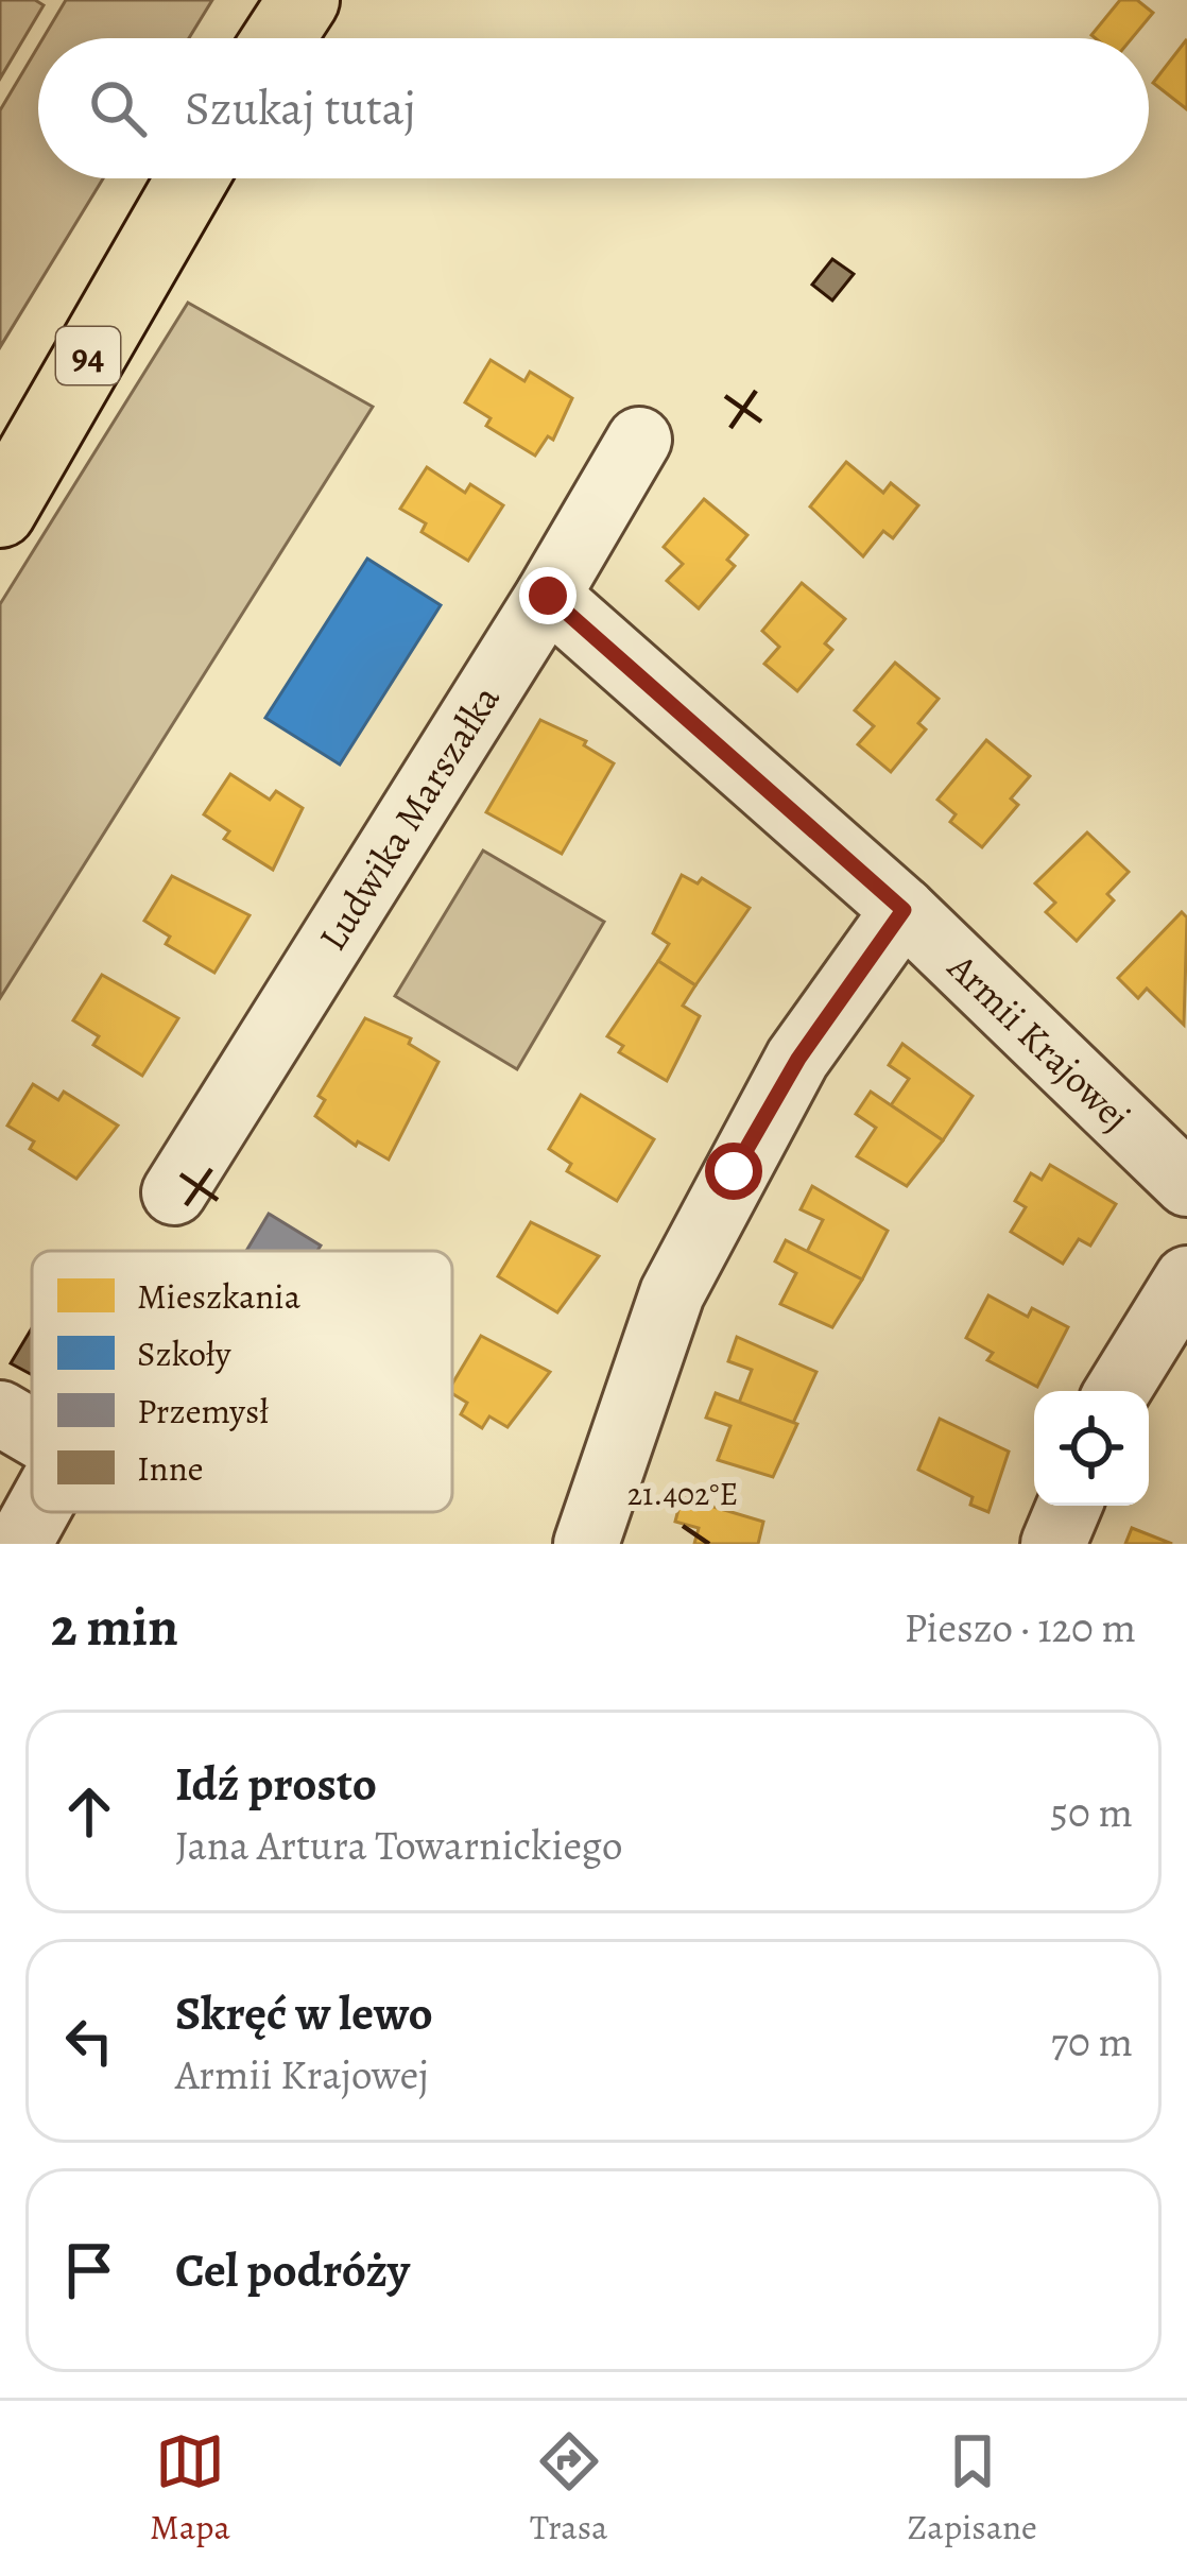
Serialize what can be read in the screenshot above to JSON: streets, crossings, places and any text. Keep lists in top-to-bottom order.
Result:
{
  "streets": {
    "main road": ["94"],
    "street": ["Ludwika Marszałka", "Armii Krajowej"]
  },
  "crossings": [
    ["Ludwika Marszałka", "Armii Krajowej"]
  ],
  "legend": [
    "Mieszkania",
    "Szkoły",
    "Przemysł",
    "Inne"
  ],
  "page": {
    "search": "Szukaj tutaj",
    "heading": ["2 min", "Pieszo · 120 m"],
    "list": [
      ["Idź prosto", "Jana Artura Towarnickiego", "50 m"],
      ["Skręć w lewo", "Armii Krajowej", "70 m"],
      "Cel podróży"
    ],
    "nav": ["Mapa", "Trasa", "Zapisane"]
  },
  "coordinates": ["21.402°E"]
}
